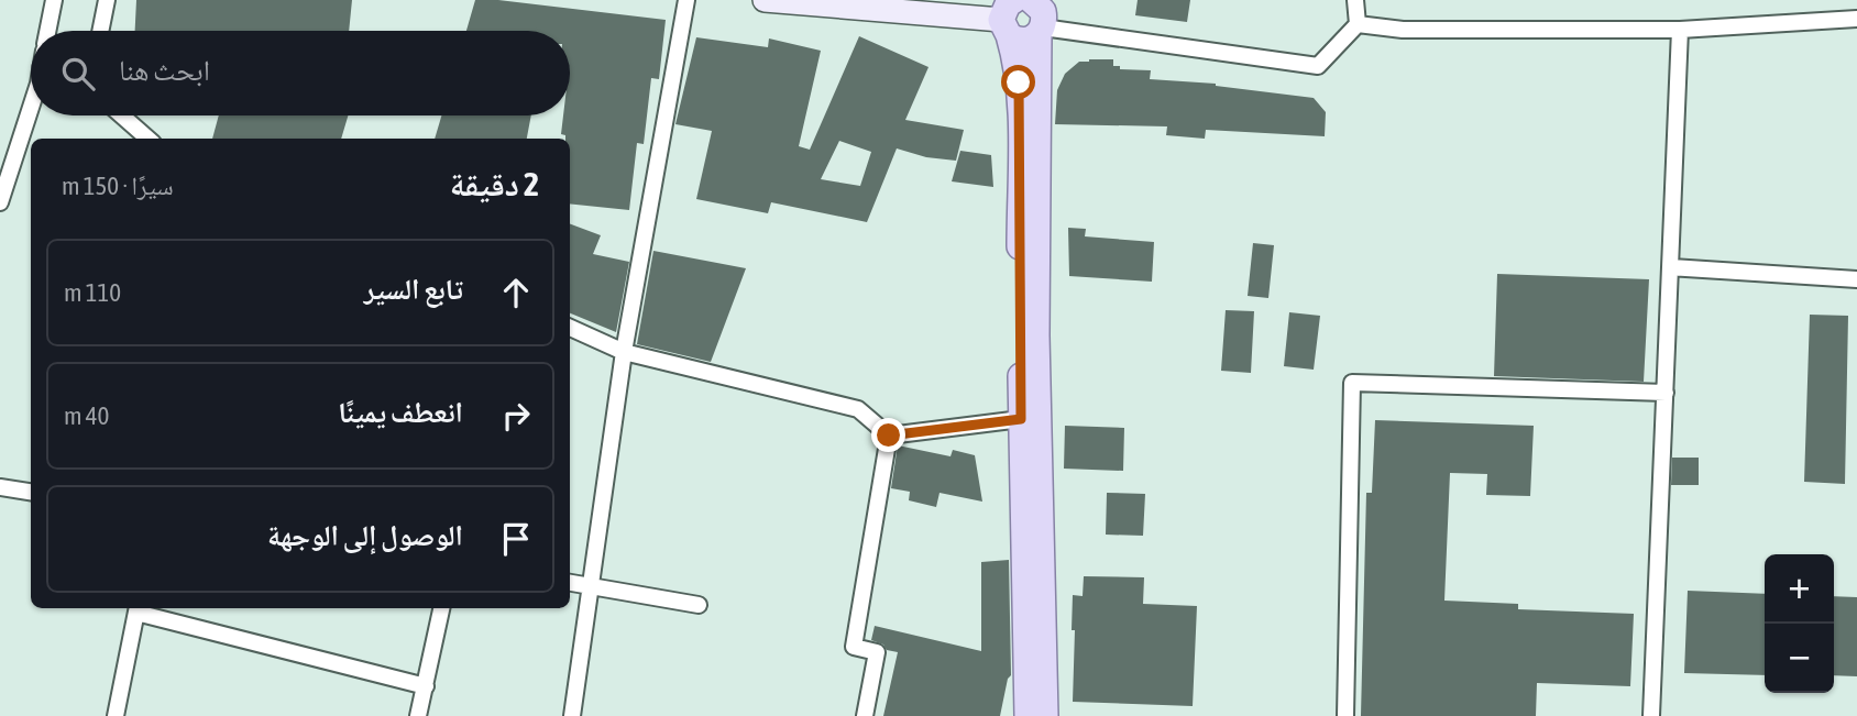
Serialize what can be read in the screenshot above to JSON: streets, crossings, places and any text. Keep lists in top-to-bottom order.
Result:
{
  "page": {
    "search": "ابحث هنا",
    "heading": ["2 دقيقة", "سيرًا · 150 m"],
    "list": [
      ["تابع السير", "110 m"],
      ["انعطف يمينًا", "40 m"],
      "الوصول إلى الوجهة"
    ],
    "map_buttons": ["+", "−"]
  }
}
